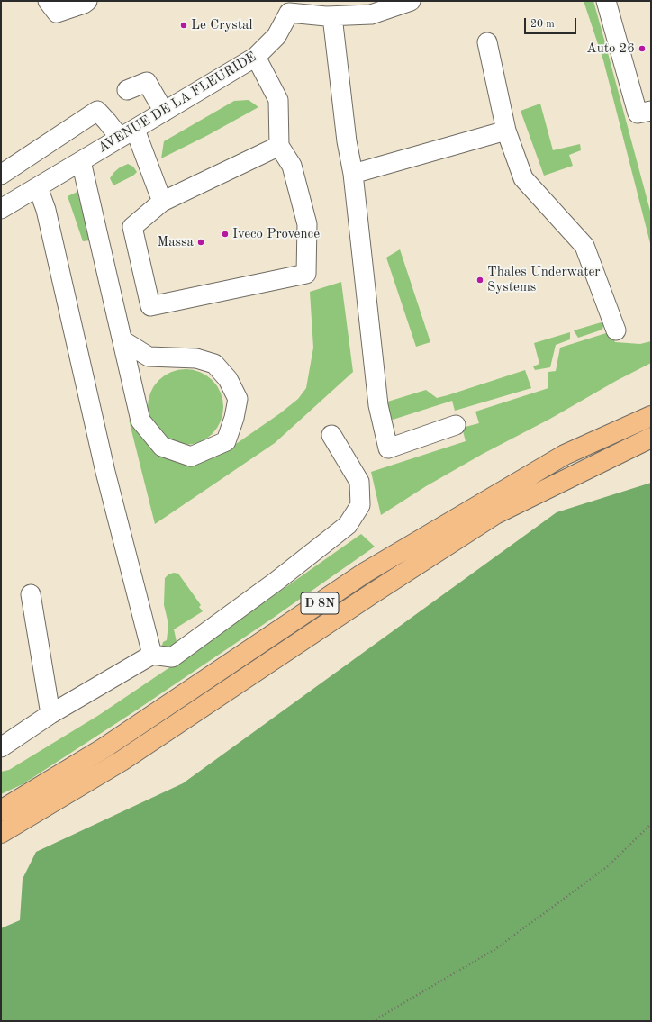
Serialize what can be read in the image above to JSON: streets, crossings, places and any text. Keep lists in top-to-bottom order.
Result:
{
  "streets": {
    "main road": ["D 8N"],
    "street": ["AVENUE DE LA FLEURIDE"]
  },
  "places": [
    "Le Crystal",
    "Auto 26",
    "Iveco Provence",
    "Massa",
    "Thales Underwater Systems"
  ],
  "scale_bar": "20 m"
}
